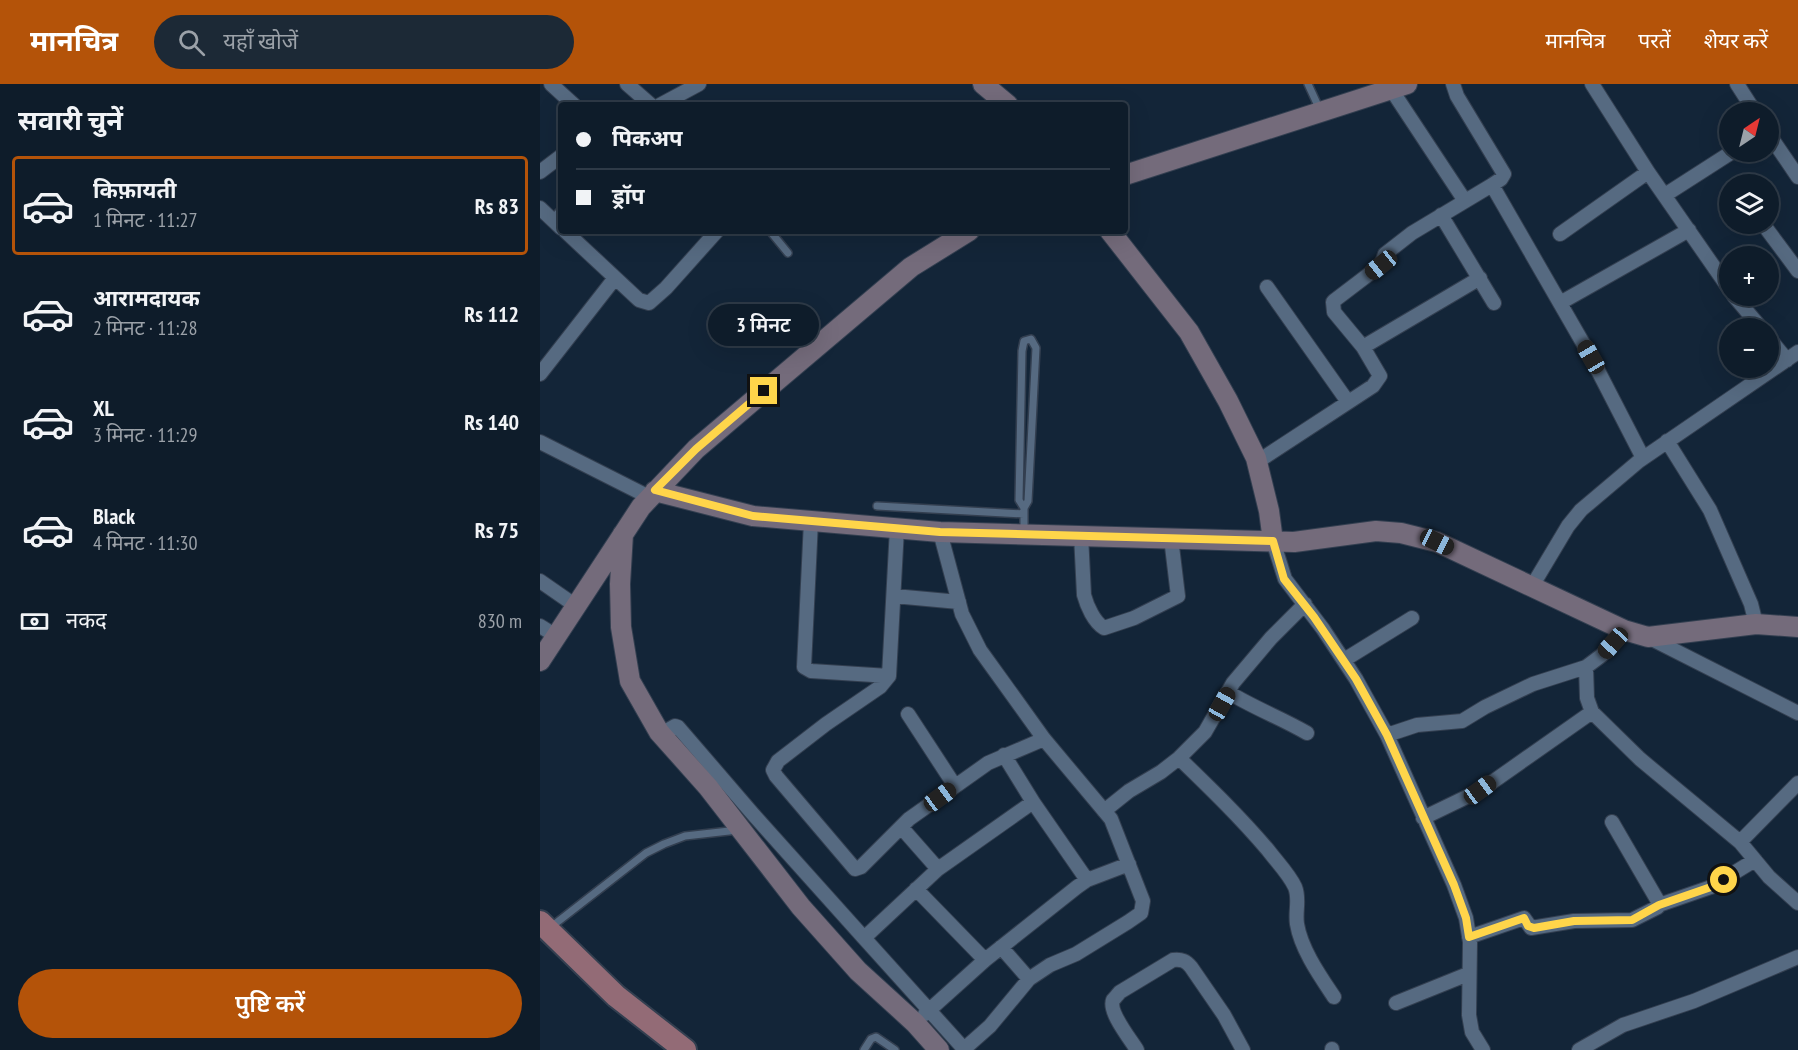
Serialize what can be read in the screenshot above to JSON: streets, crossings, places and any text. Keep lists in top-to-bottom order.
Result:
{
  "north": "top right",
  "page": {
    "header": "मानचित्र",
    "search": "यहाँ खोजें",
    "nav": ["मानचित्र", "परतें", "शेयर करें"],
    "heading": "सवारी चुनें",
    "map_buttons": ["+", "−"],
    "banner": ["पिकअप", "ड्रॉप"],
    "list": [
      {
        "name": "किफ़ायती",
        "note": "1 मिनट · 11:27",
        "value": "Rs 83"
      },
      {
        "name": "आरामदायक",
        "note": "2 मिनट · 11:28",
        "value": "Rs 112"
      },
      {
        "name": "XL",
        "note": "3 मिनट · 11:29",
        "value": "Rs 140"
      },
      {
        "name": "Black",
        "note": "4 मिनट · 11:30",
        "value": "Rs 75"
      }
    ],
    "bubble": "3 मिनट",
    "pay": ["नकद", "830 m"],
    "buttons": "पुष्टि करें"
  }
}
